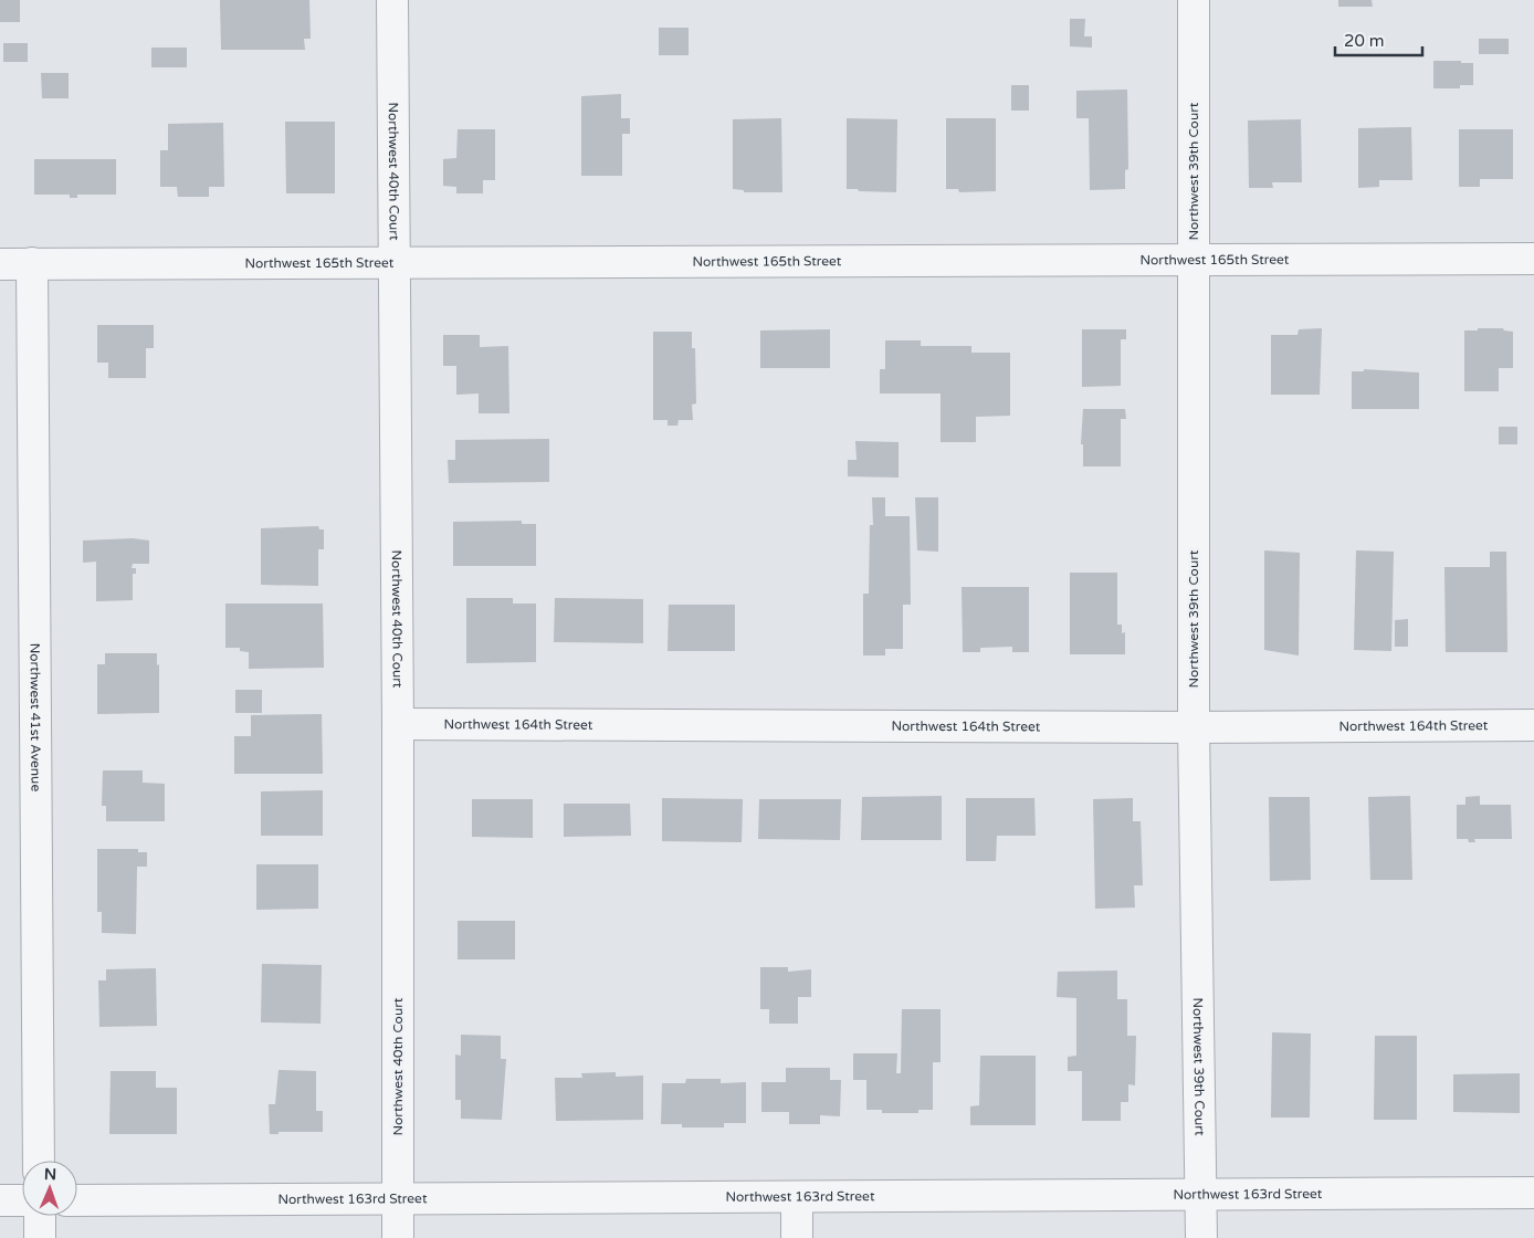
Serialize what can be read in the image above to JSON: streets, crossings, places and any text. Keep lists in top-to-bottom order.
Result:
{
  "streets": {
    "street": [
      "Northwest 40th Court",
      "Northwest 39th Court",
      "Northwest 165th Street",
      "Northwest 41st Avenue",
      "Northwest 164th Street",
      "Northwest 163rd Street"
    ]
  },
  "crossings": [
    ["Northwest 40th Court", "Northwest 165th Street"],
    ["Northwest 40th Court", "Northwest 164th Street"],
    ["Northwest 40th Court", "Northwest 163rd Street"],
    ["Northwest 39th Court", "Northwest 165th Street"],
    ["Northwest 39th Court", "Northwest 164th Street"],
    ["Northwest 39th Court", "Northwest 163rd Street"],
    ["Northwest 165th Street", "Northwest 41st Avenue"]
  ],
  "scale_bar": "20 m",
  "north": "top"
}
